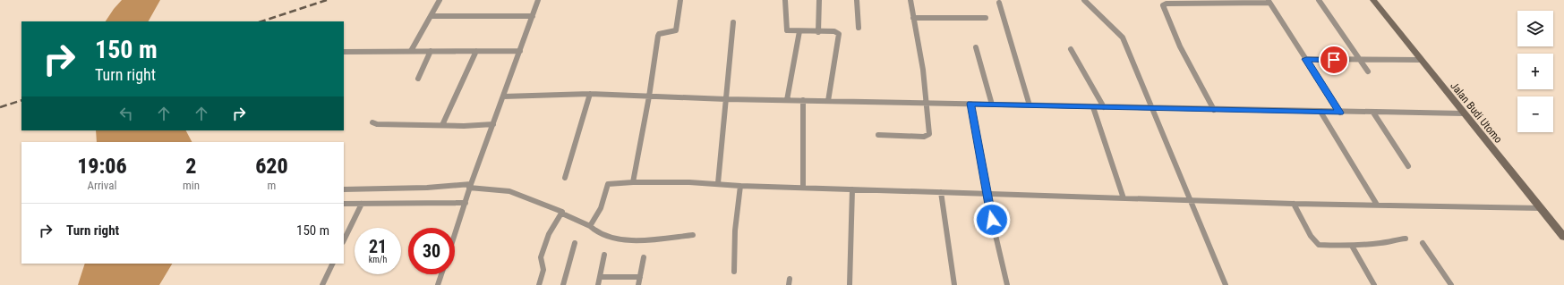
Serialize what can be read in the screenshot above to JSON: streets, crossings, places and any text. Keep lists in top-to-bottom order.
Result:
{
  "streets": {
    "street": ["Jalan Budi Utomo"]
  },
  "page": {
    "map_buttons": ["+", "−"],
    "turn": ["150 m", "Turn right"],
    "eta": [
      "19:06",
      "Arrival",
      "2",
      "min",
      "620",
      "m"
    ],
    "list": [
      {
        "name": "Turn right",
        "value": "150 m"
      }
    ],
    "speed": "21 km/h",
    "limit": "30"
  }
}
